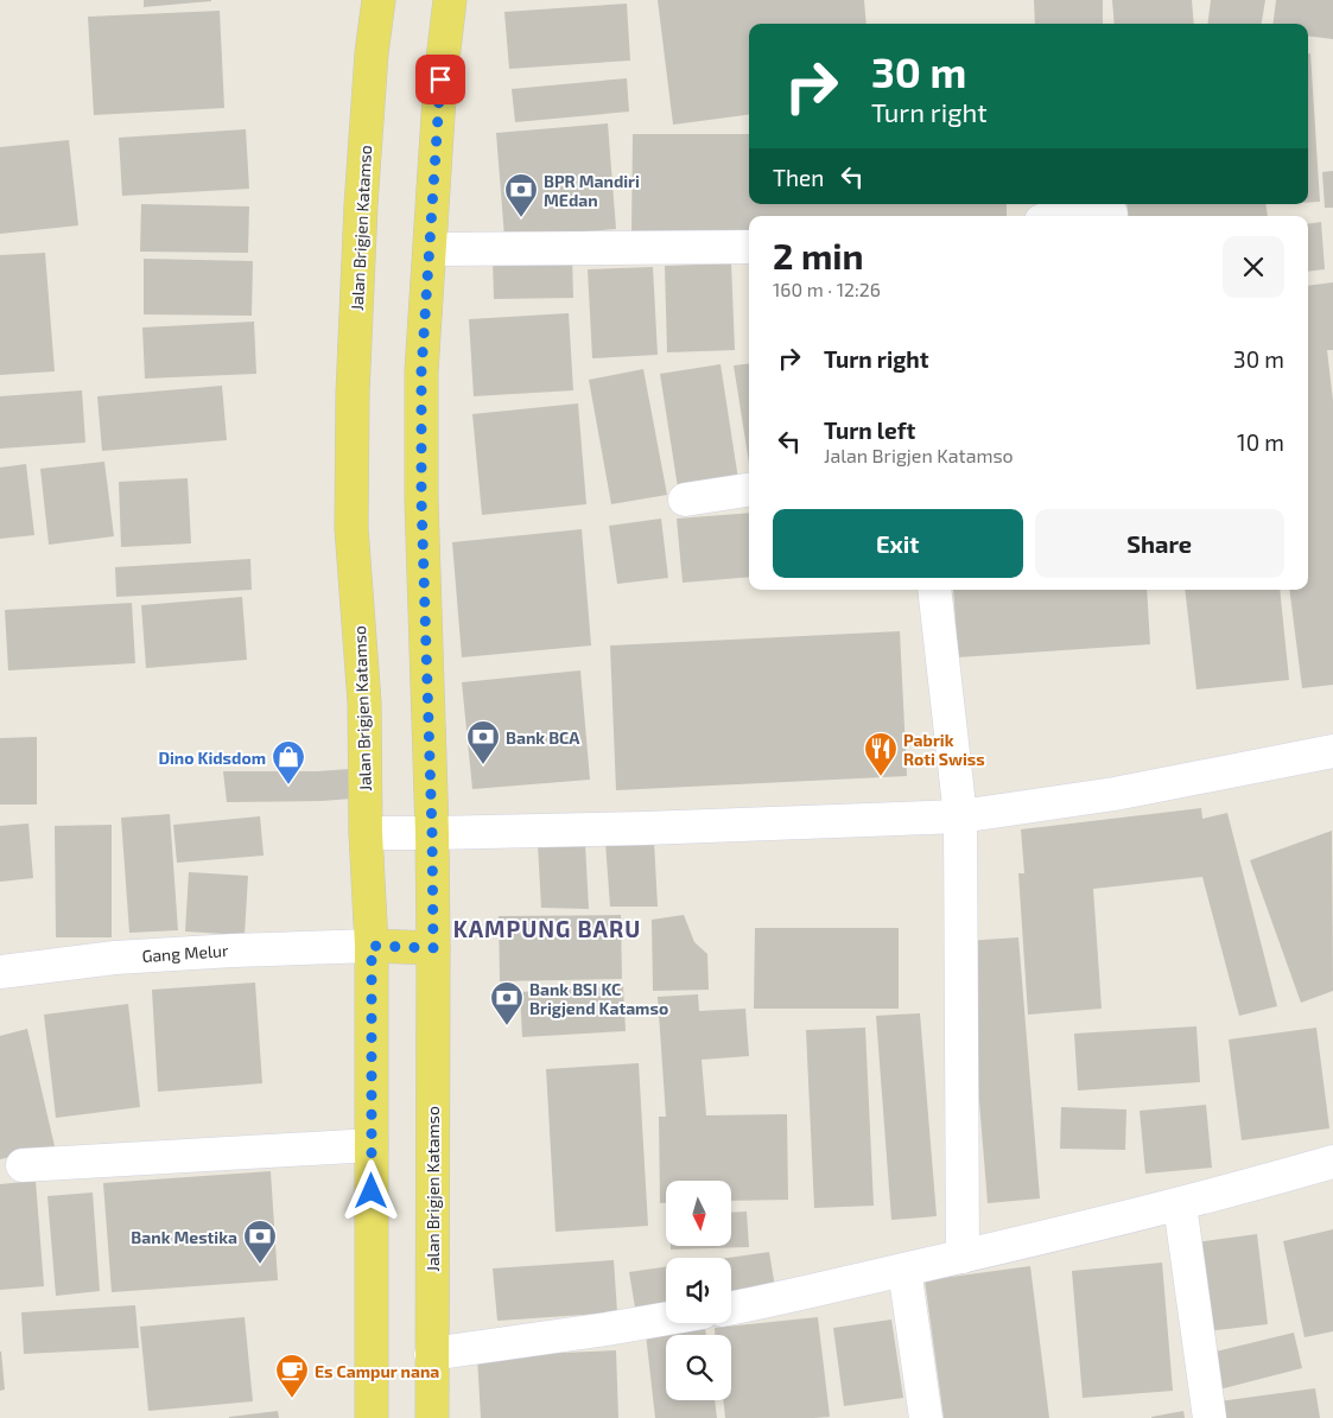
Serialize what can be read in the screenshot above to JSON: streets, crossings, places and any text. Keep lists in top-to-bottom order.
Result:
{
  "streets": {
    "main road": ["Jalan Brigjen Katamso"],
    "street": ["Gang Melur"]
  },
  "crossings": [
    ["Jalan Brigjen Katamso", "Gang Melur"]
  ],
  "districts": ["KAMPUNG BARU"],
  "places": {
    "bank": [
      "BPR Mandiri MEdan",
      "Bank BCA",
      "Bank BSI KC Brigjend Katamso",
      "Bank Mestika"
    ],
    "restaurant": ["Pabrik Roti Swiss"],
    "shop": ["Dino Kidsdom"],
    "cafe": ["Es Campur nana"]
  },
  "north": "bottom",
  "page": {
    "turn": ["30 m", "Turn right"],
    "then": "Then",
    "heading": ["2 min", "160 m · 12:26"],
    "list": [
      {
        "name": "Turn right",
        "value": "30 m"
      },
      {
        "name": "Turn left",
        "note": "Jalan Brigjen Katamso",
        "value": "10 m"
      }
    ],
    "buttons": ["Exit", "Share"]
  }
}
